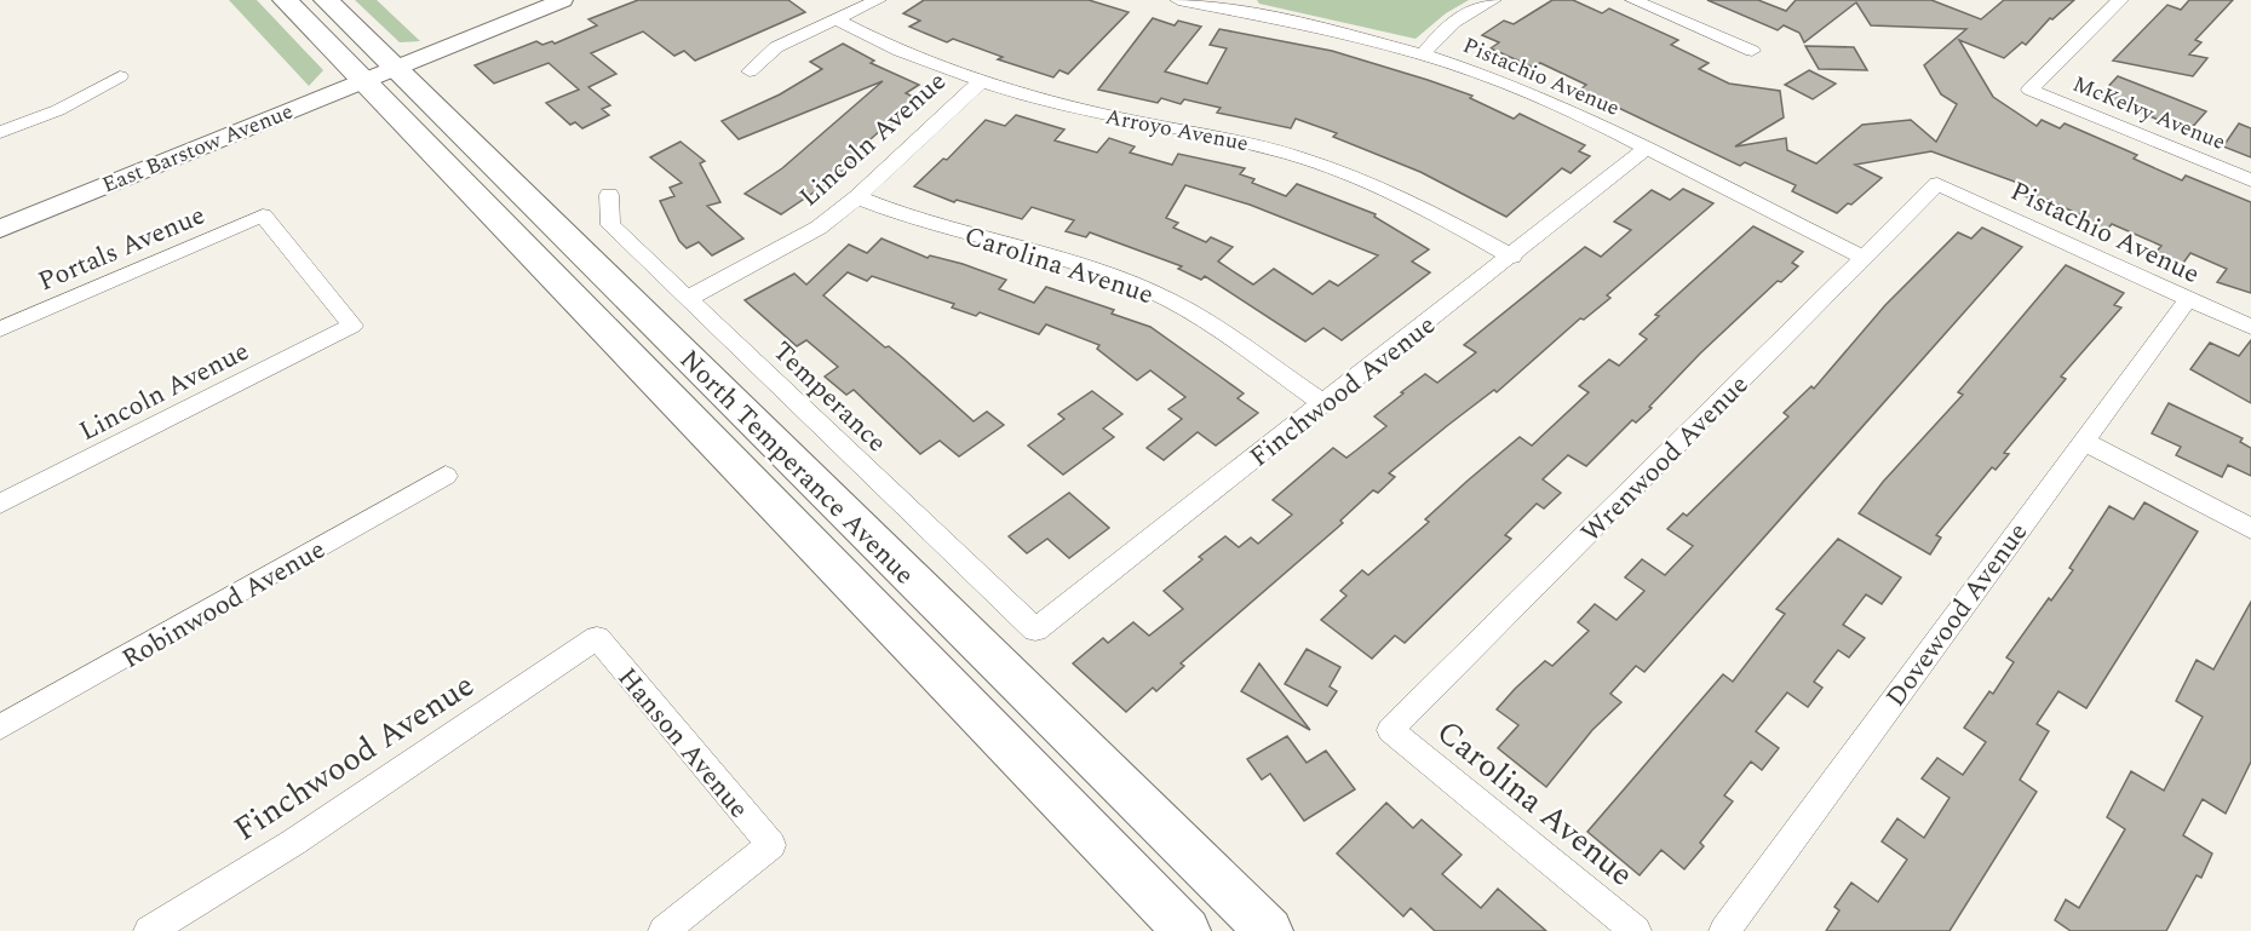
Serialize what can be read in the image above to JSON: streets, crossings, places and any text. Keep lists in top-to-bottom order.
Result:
{
  "streets": {
    "main road": ["North Temperance Avenue"],
    "street": [
      "Pistachio Avenue",
      "McKelvy Avenue",
      "Arroyo Avenue",
      "Lincoln Avenue",
      "East Barstow Avenue",
      "Portals Avenue",
      "Carolina Avenue",
      "Finchwood Avenue",
      "Temperance",
      "Wrenwood Avenue",
      "Robinwood Avenue",
      "Dovewood Avenue",
      "Hanson Avenue"
    ]
  },
  "crossings": [
    ["Pistachio Avenue", "Finchwood Avenue"],
    ["Pistachio Avenue", "Wrenwood Avenue"],
    ["Pistachio Avenue", "Dovewood Avenue"],
    ["Arroyo Avenue", "Lincoln Avenue"],
    ["Arroyo Avenue", "Finchwood Avenue"],
    ["Lincoln Avenue", "Portals Avenue"],
    ["Lincoln Avenue", "Carolina Avenue"],
    ["Lincoln Avenue", "Temperance"],
    ["East Barstow Avenue", "North Temperance Avenue"],
    ["Carolina Avenue", "Finchwood Avenue"],
    ["Carolina Avenue", "Wrenwood Avenue"],
    ["Finchwood Avenue", "Temperance"],
    ["Finchwood Avenue", "Hanson Avenue"]
  ]
}
